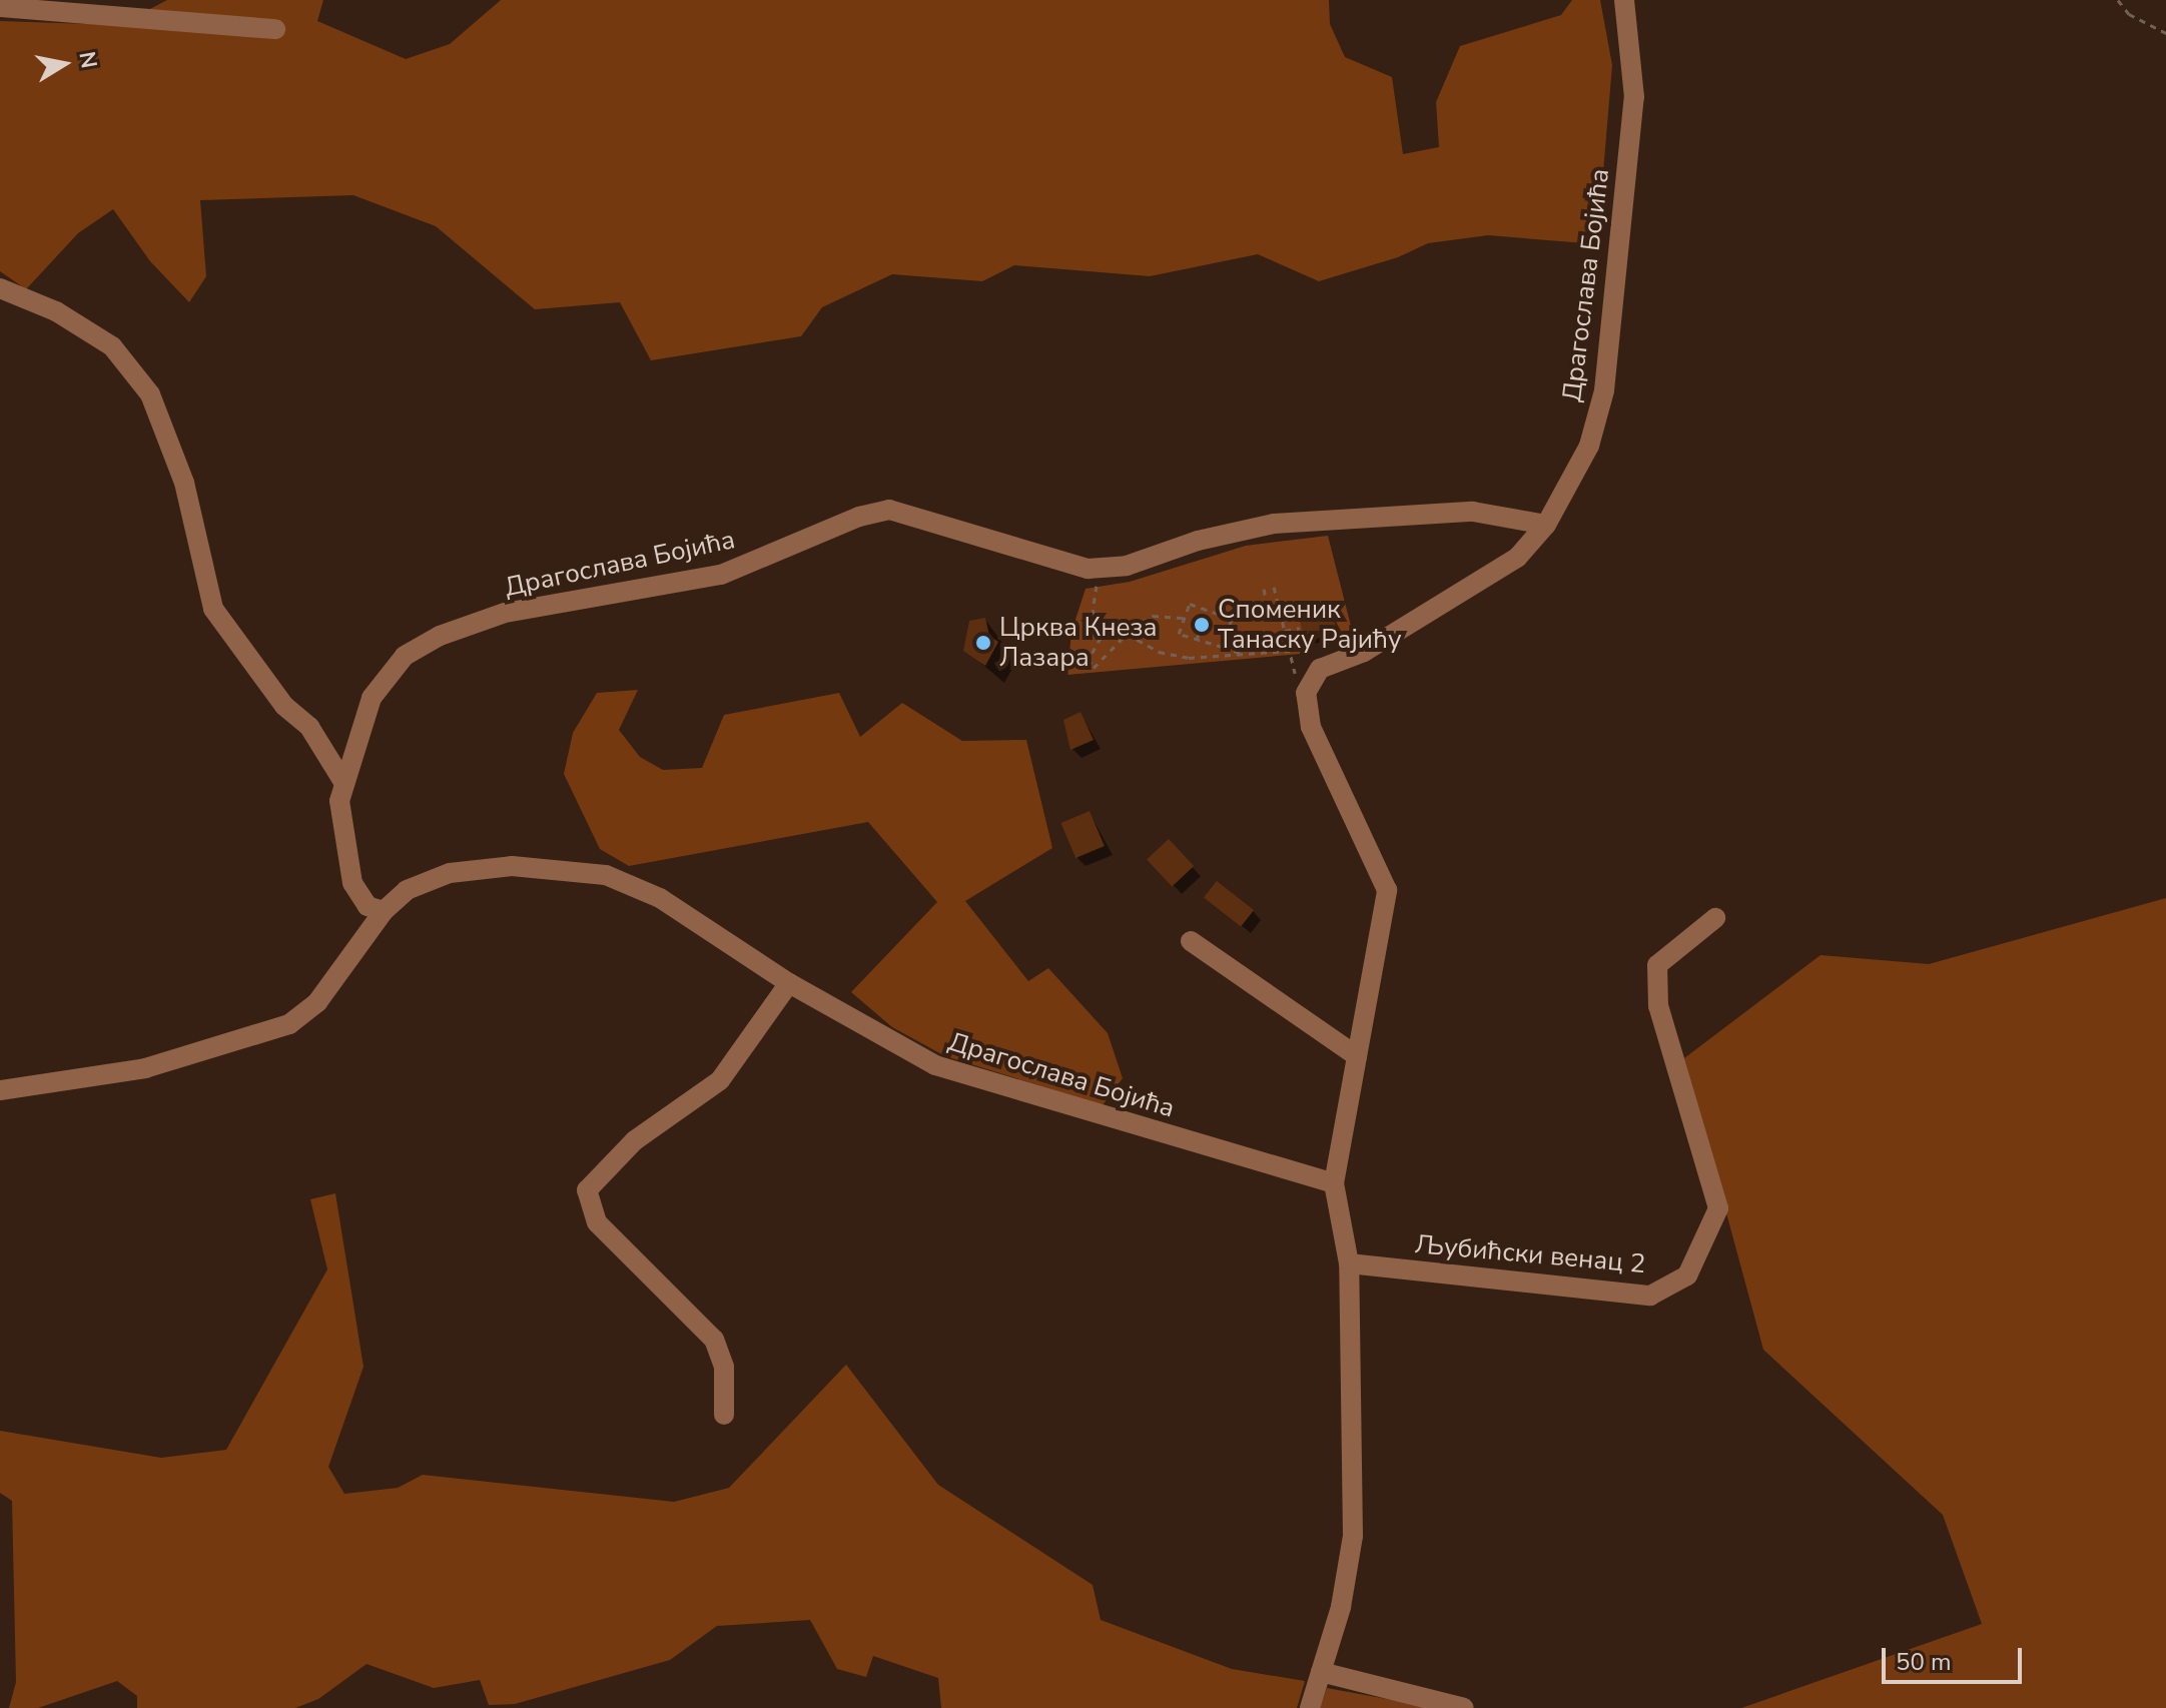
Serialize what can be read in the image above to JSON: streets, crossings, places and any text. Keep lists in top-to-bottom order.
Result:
{
  "streets": {
    "street": ["Драгослава Бојића", "Љубићски венац 2"]
  },
  "places": ["Споменик Танаску Рајићу", "Црква Кнеза Лазара"],
  "scale_bar": "50 m",
  "north": "right"
}
